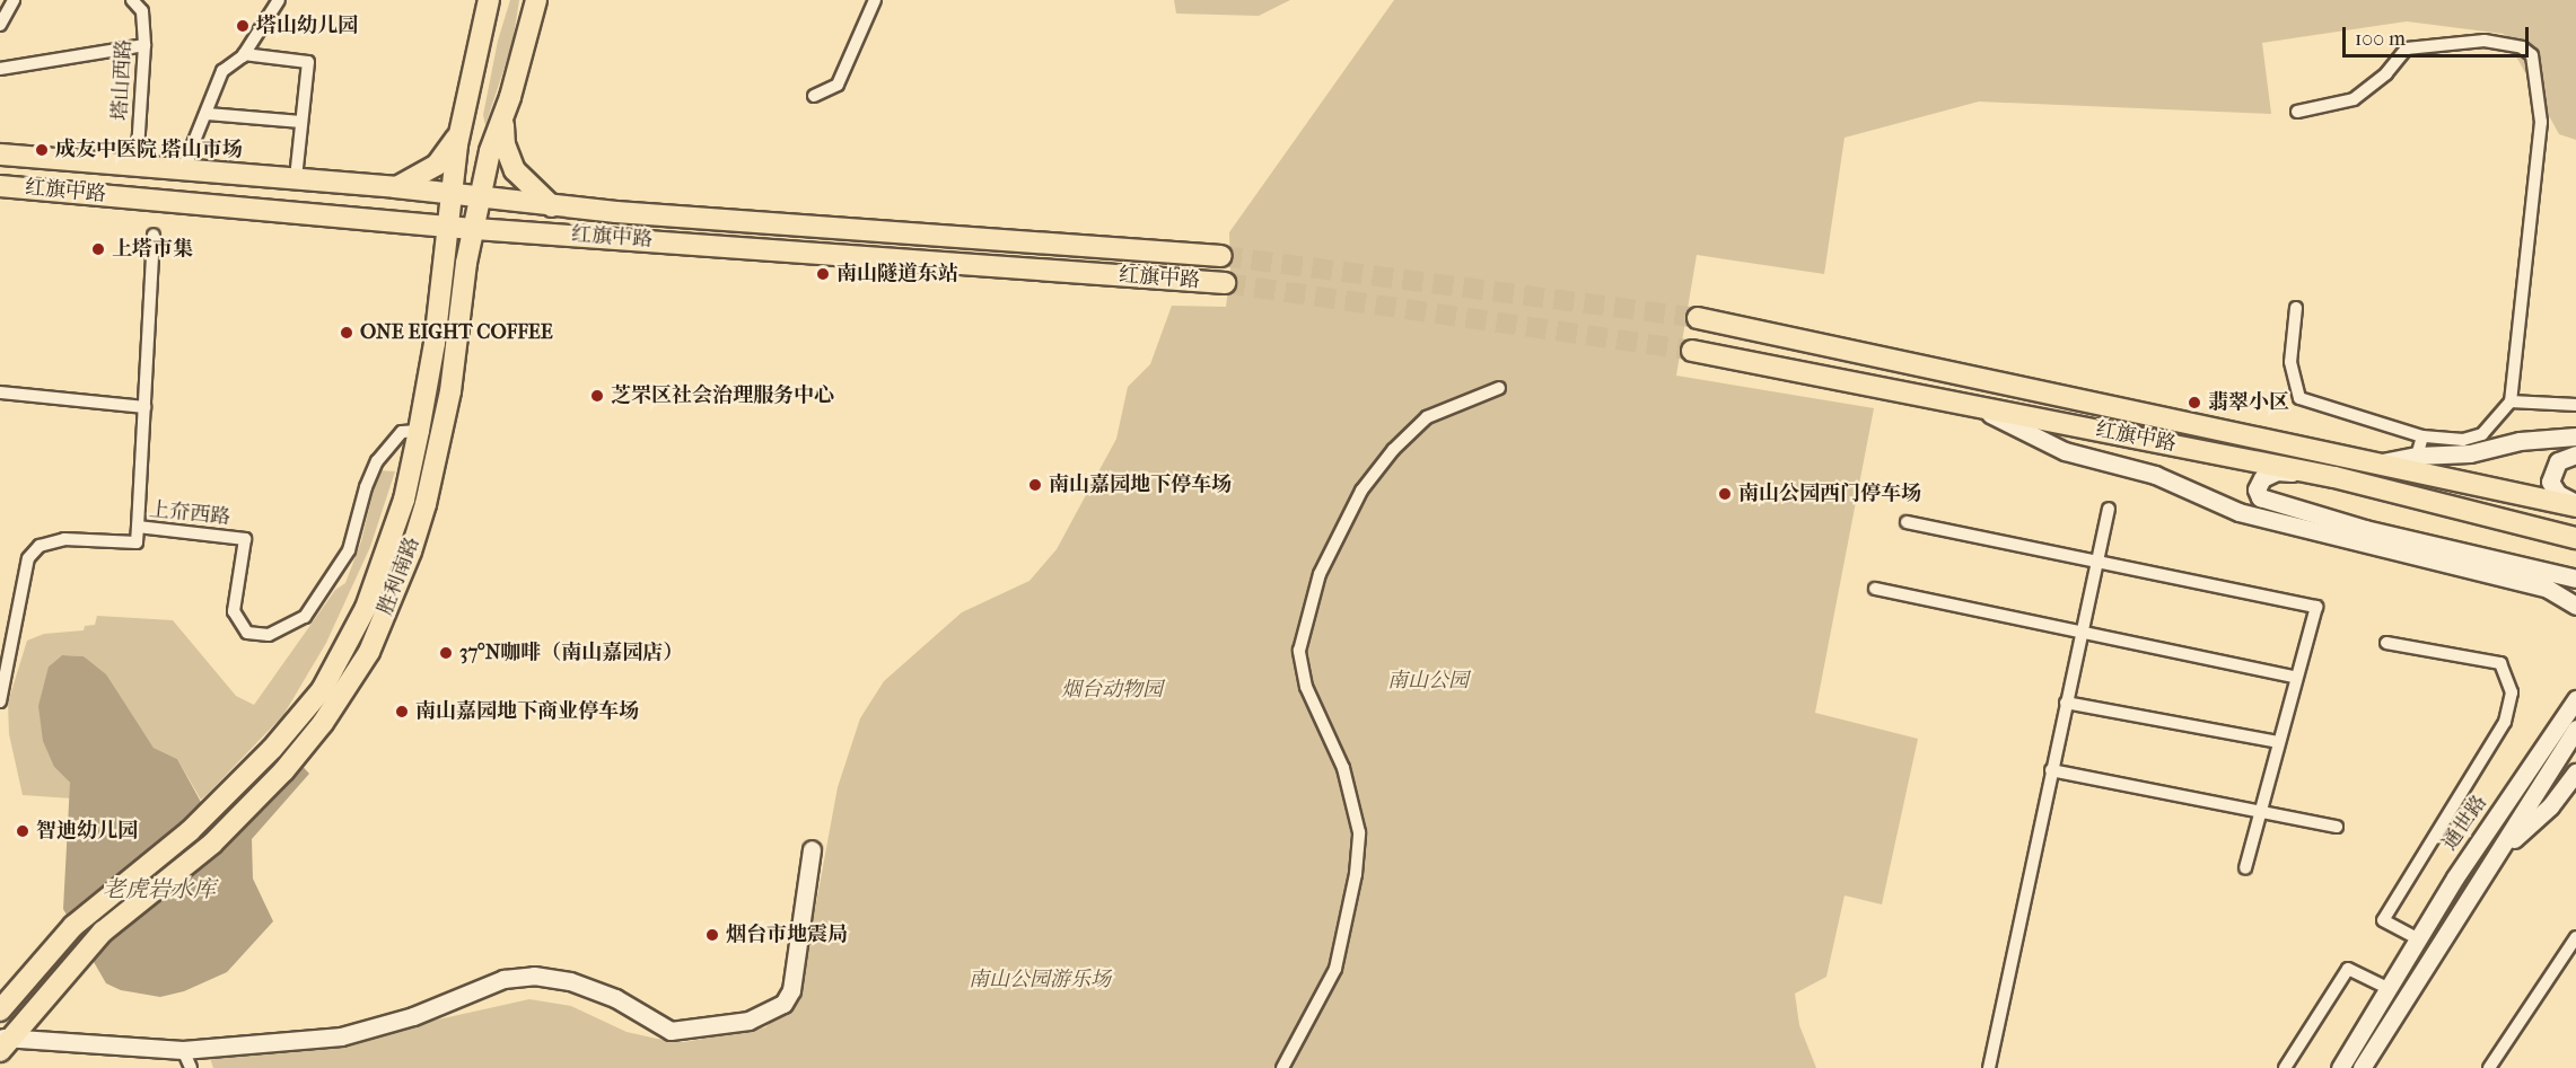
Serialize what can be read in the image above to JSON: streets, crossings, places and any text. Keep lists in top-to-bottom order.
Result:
{
  "streets": {
    "main road": ["红旗中路", "胜利南路", "通世路"],
    "street": ["塔山西路", "上夼西路"]
  },
  "crossings": [
    ["塔山西路", "红旗中路"],
    ["红旗中路", "胜利南路"],
    ["上夼西路", "胜利南路"]
  ],
  "water": ["老虎岩水库"],
  "parks": ["南山公园", "烟台动物园", "南山公园游乐场"],
  "places": [
    "塔山幼儿园",
    "成友中医院 塔山市场",
    "上塔市集",
    "南山隧道东站",
    "ONE EIGHT COFFEE",
    "芝罘区社会治理服务中心",
    "翡翠小区",
    "南山嘉园地下停车场",
    "南山公园西门停车场",
    "37°N咖啡（南山嘉园店）",
    "南山嘉园地下商业停车场",
    "智迪幼儿园",
    "烟台市地震局"
  ],
  "scale_bar": "100 m"
}
